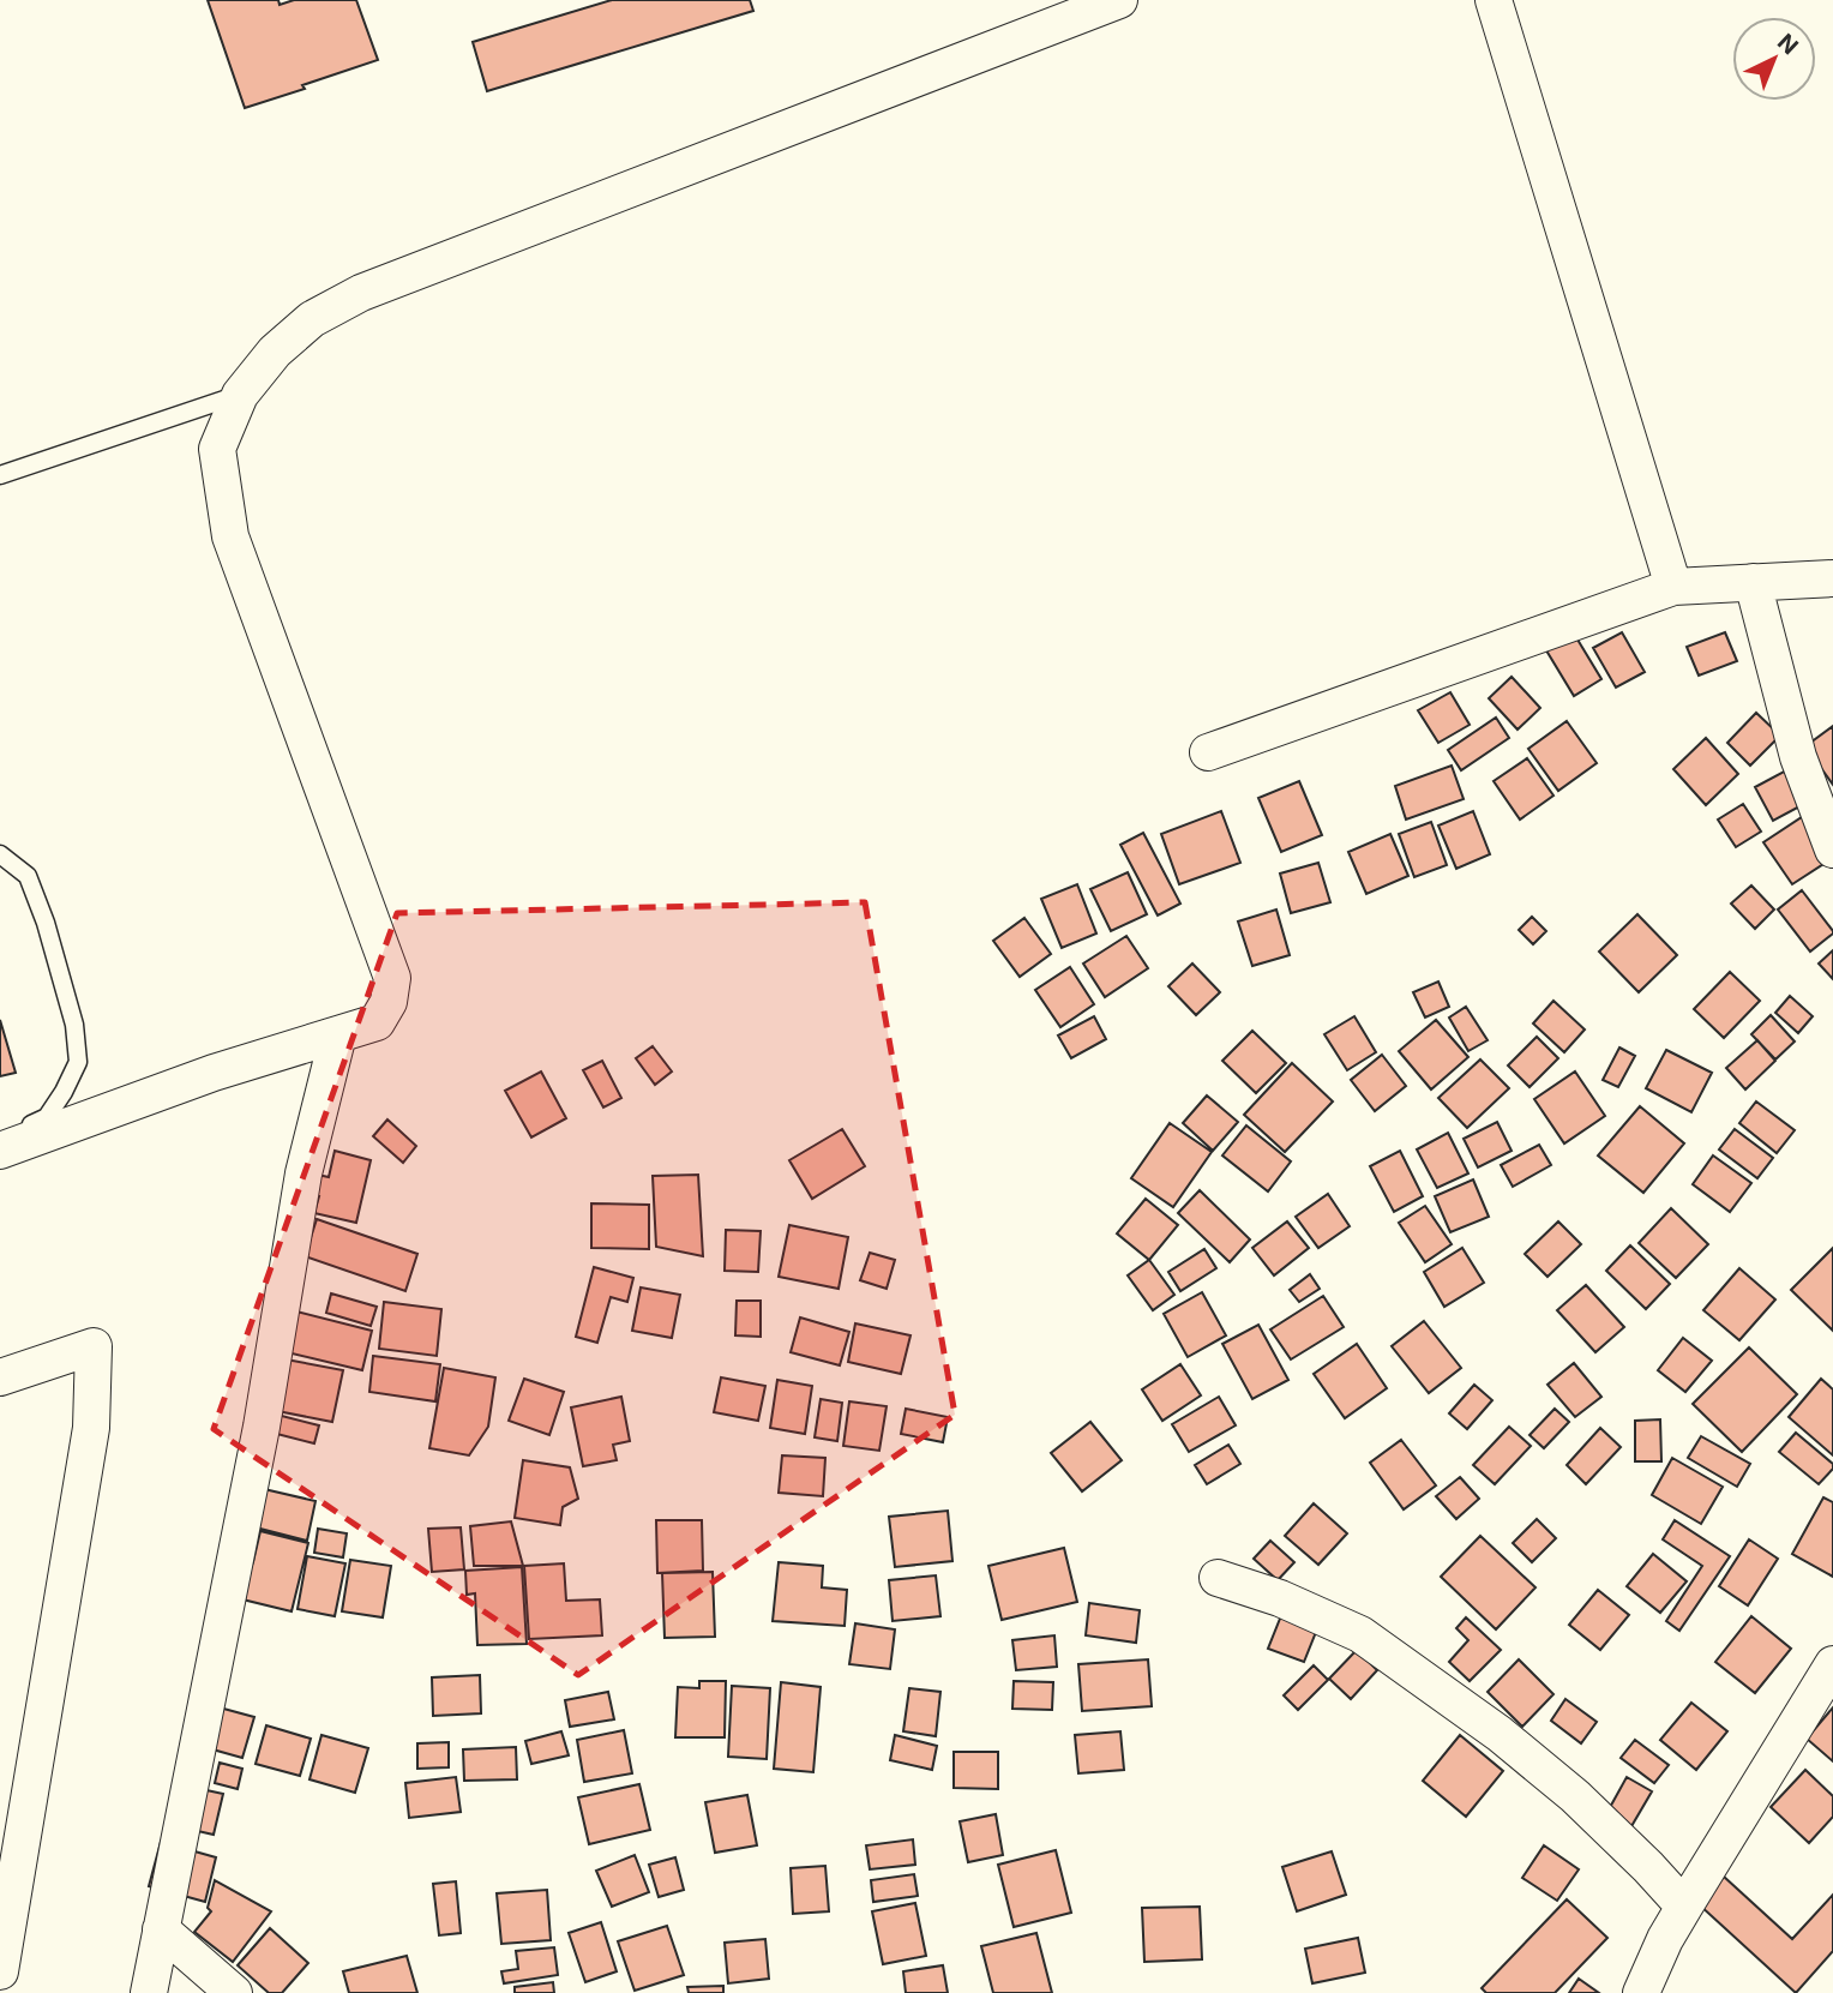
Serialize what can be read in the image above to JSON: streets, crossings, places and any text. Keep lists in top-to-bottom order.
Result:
{
  "north": "top right"
}
